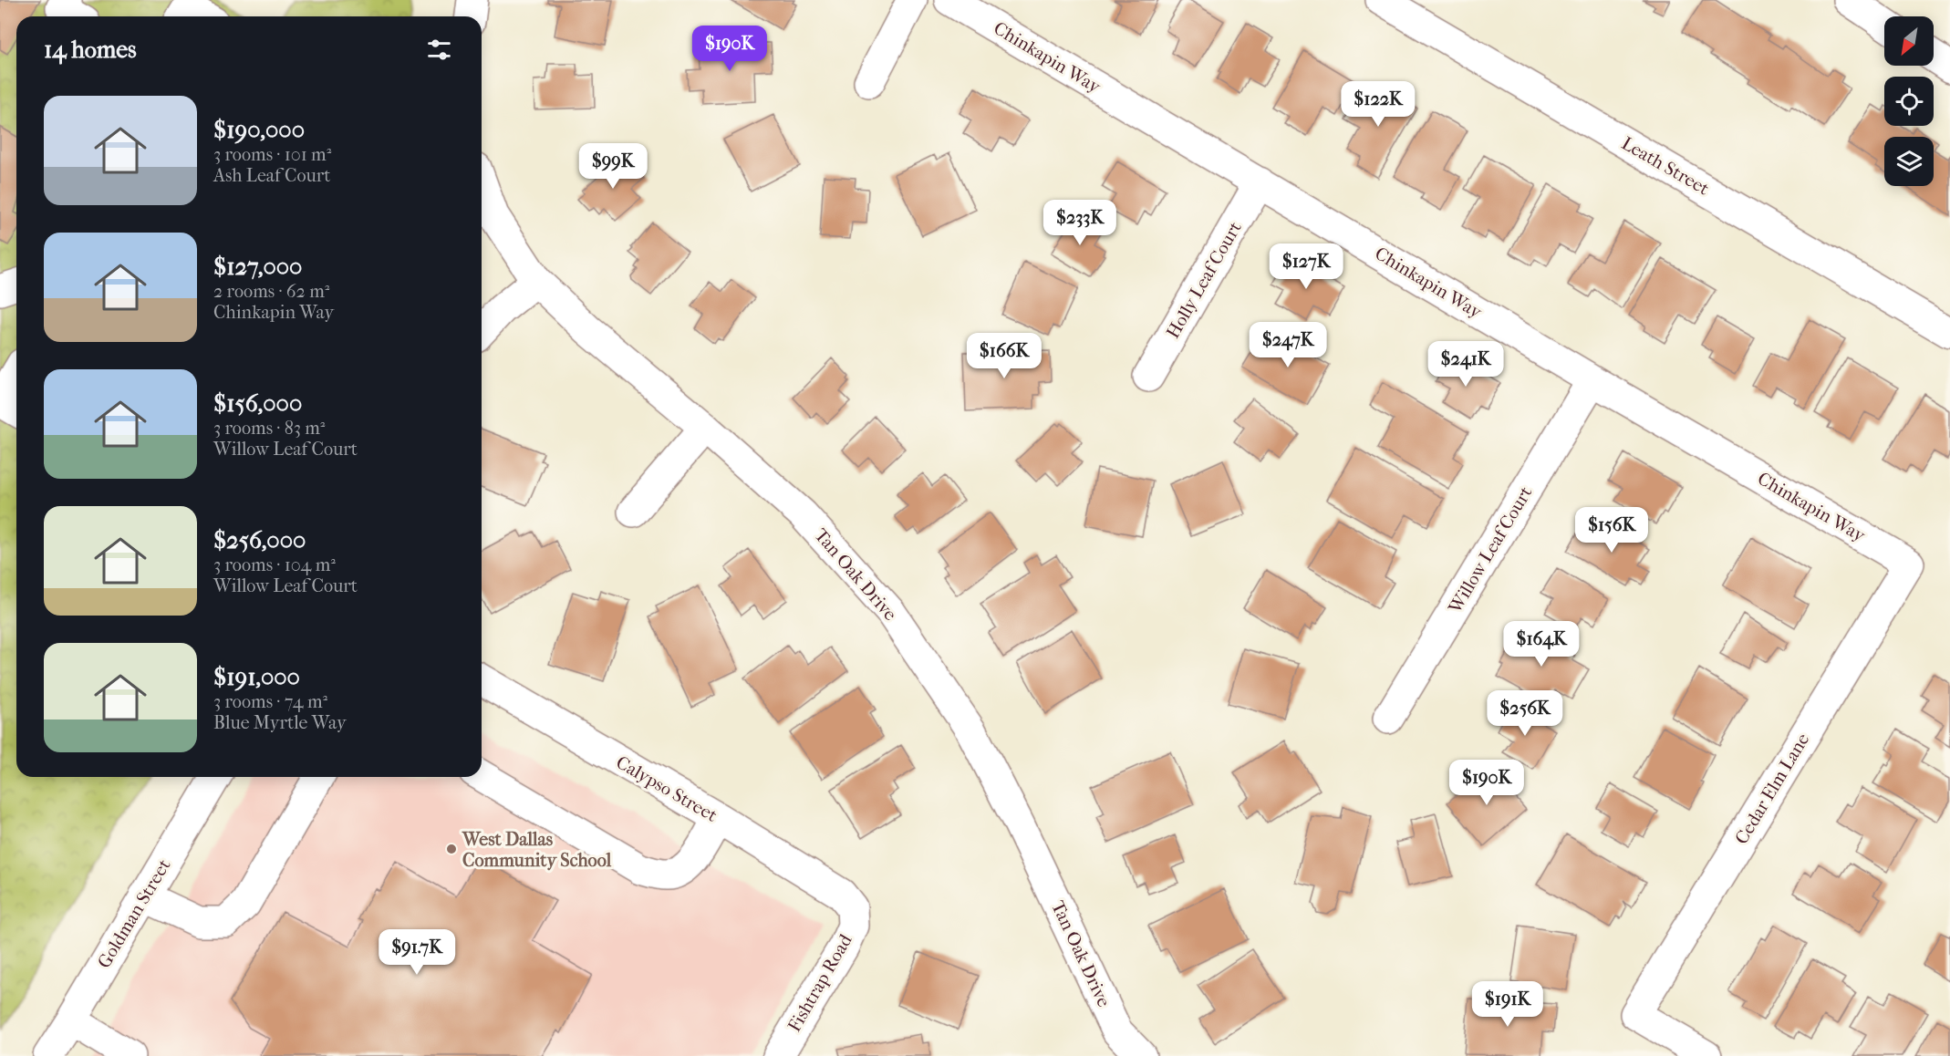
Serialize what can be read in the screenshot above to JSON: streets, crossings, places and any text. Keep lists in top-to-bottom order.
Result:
{
  "streets": {
    "street": [
      "Chinkapin Way",
      "Leath Street",
      "Holly Leaf Court",
      "Willow Leaf Court",
      "Tan Oak Drive",
      "Calypso Street",
      "Cedar Elm Lane",
      "Goldman Street",
      "Fishtrap Road"
    ]
  },
  "crossings": [
    ["Chinkapin Way", "Holly Leaf Court"],
    ["Chinkapin Way", "Willow Leaf Court"],
    ["Chinkapin Way", "Cedar Elm Lane"],
    ["Calypso Street", "Fishtrap Road"]
  ],
  "places": ["West Dallas Community School"],
  "north": "bottom left",
  "page": {
    "heading": "14 homes",
    "price": [
      "$190K",
      "$122K",
      "$99K",
      "$233K",
      "$127K",
      "$247K",
      "$166K",
      "$241K",
      "$156K",
      "$164K",
      "$256K",
      "$190K",
      "$91.7K",
      "$191K"
    ],
    "list": [
      {
        "name": "$190,000",
        "note": "3 rooms · 101 m² · Ash Leaf Court"
      },
      {
        "name": "$127,000",
        "note": "2 rooms · 62 m² · Chinkapin Way"
      },
      {
        "name": "$156,000",
        "note": "3 rooms · 83 m² · Willow Leaf Court"
      },
      {
        "name": "$256,000",
        "note": "3 rooms · 104 m² · Willow Leaf Court"
      },
      {
        "name": "$191,000",
        "note": "3 rooms · 74 m² · Blue Myrtle Way"
      }
    ]
  }
}
